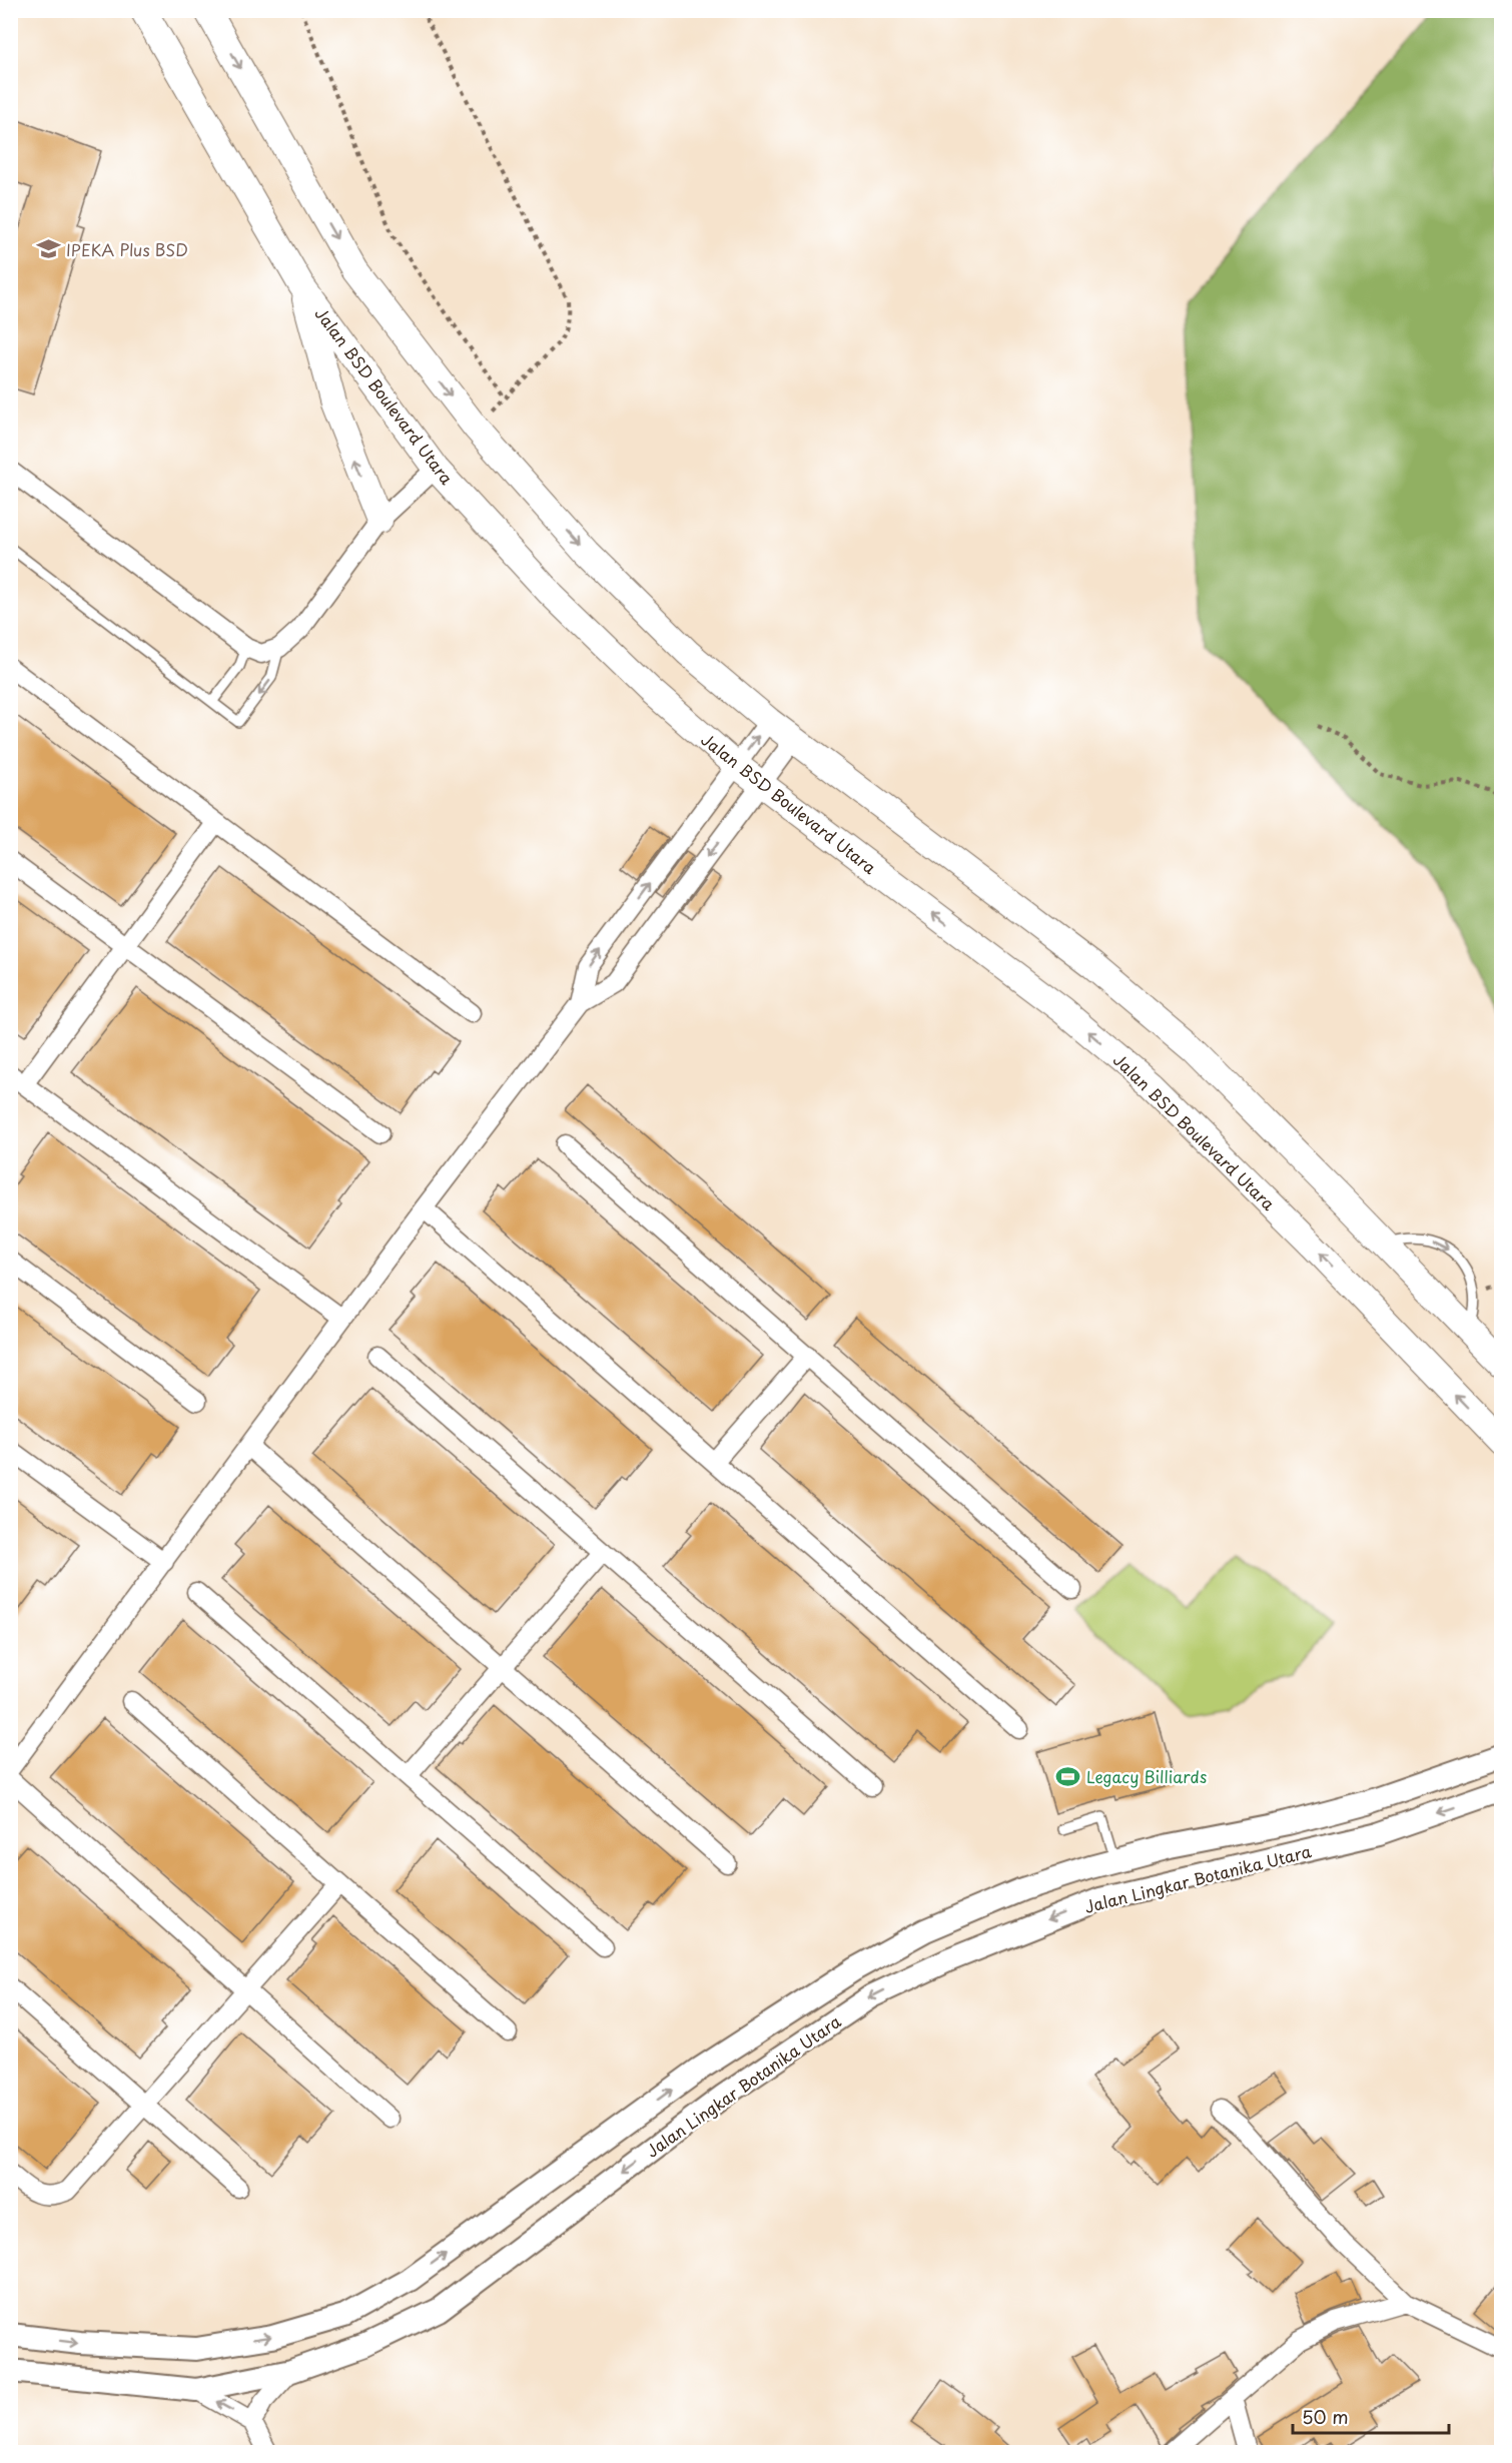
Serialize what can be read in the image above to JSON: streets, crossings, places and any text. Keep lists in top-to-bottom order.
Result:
{
  "streets": {
    "main road": ["Jalan BSD Boulevard Utara"],
    "street": ["Jalan Lingkar Botanika Utara"]
  },
  "places": {
    "school or university": ["IPEKA Plus BSD"],
    "sports": ["Legacy Billiards"]
  },
  "scale_bar": "50 m"
}
